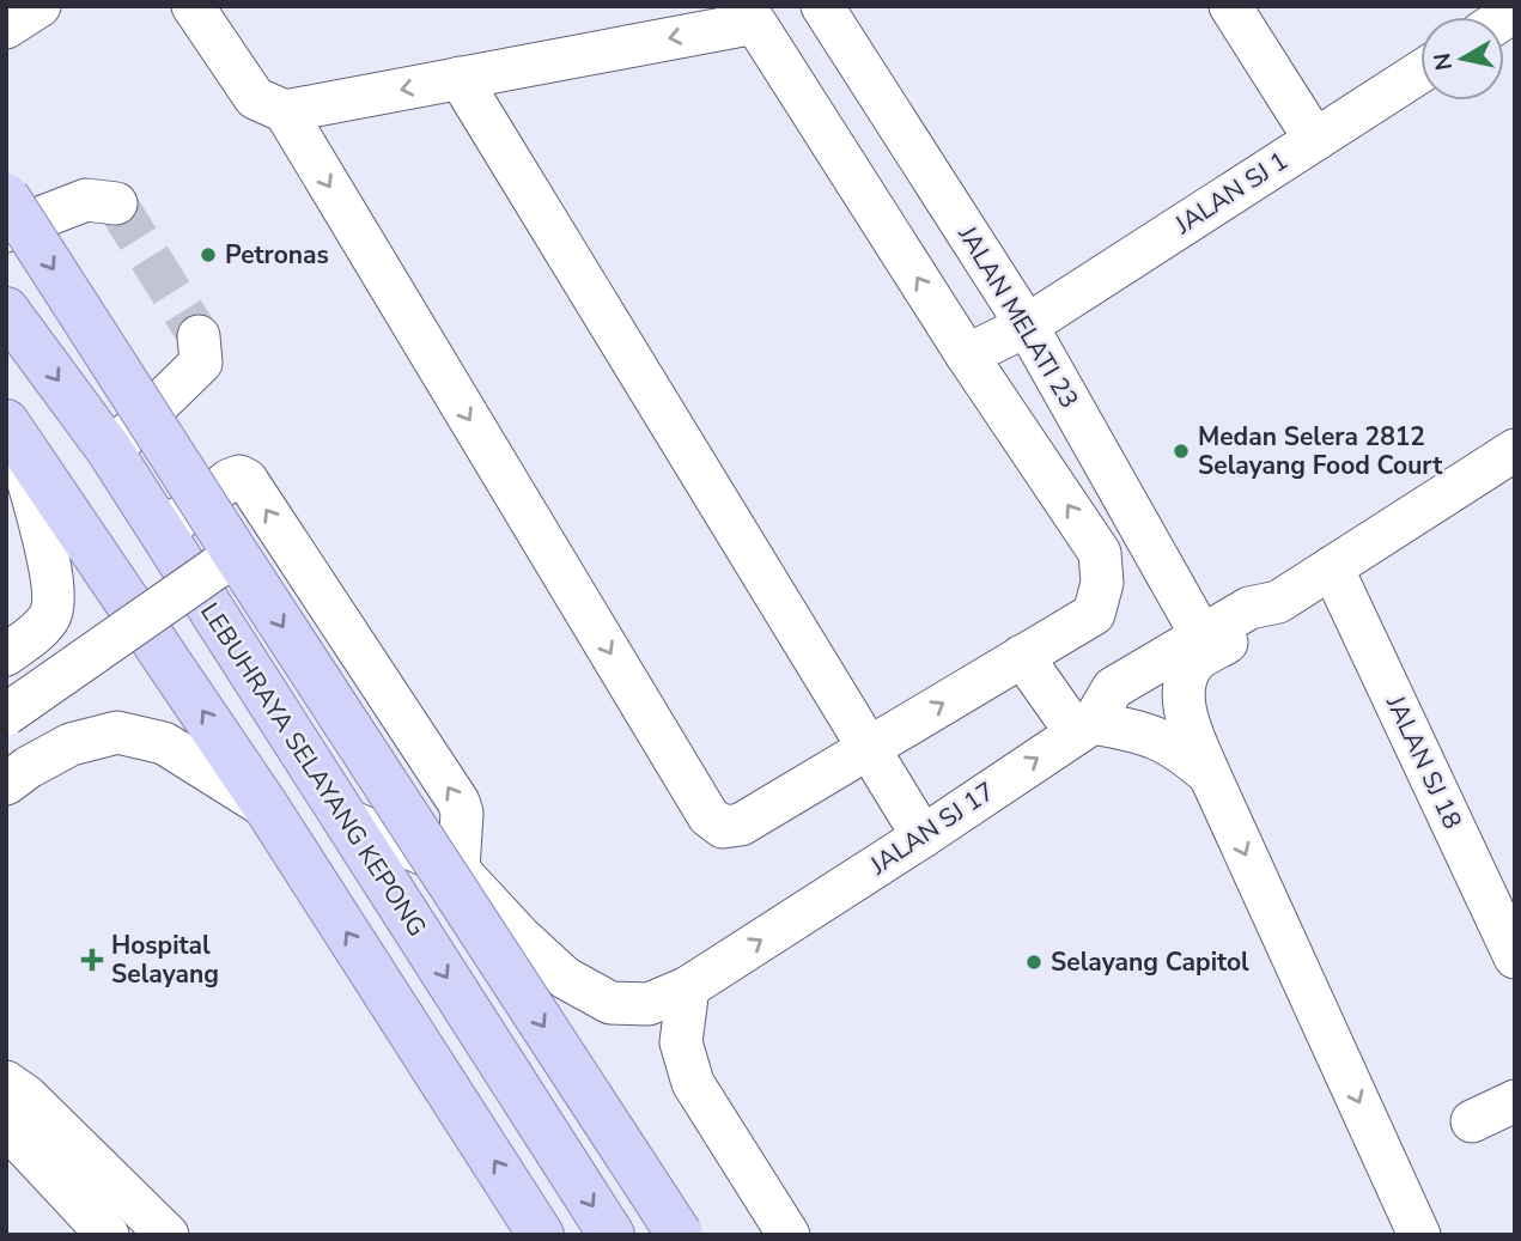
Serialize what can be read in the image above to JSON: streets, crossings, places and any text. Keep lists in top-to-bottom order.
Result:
{
  "streets": {
    "main road": ["LEBUHRAYA SELAYANG KEPONG"],
    "street": [
      "JALAN SJ 1",
      "JALAN MELATI 23",
      "JALAN SJ 18",
      "JALAN SJ 17"
    ]
  },
  "crossings": [
    ["JALAN SJ 1", "JALAN MELATI 23"],
    ["JALAN MELATI 23", "JALAN SJ 17"],
    ["JALAN SJ 18", "JALAN SJ 17"],
    ["LEBUHRAYA SELAYANG KEPONG", "JALAN SJ 17"]
  ],
  "places": {
    "other": ["Petronas", "Medan Selera 2812 Selayang Food Court", "Selayang Capitol"],
    "health": ["Hospital Selayang"]
  },
  "north": "left"
}
